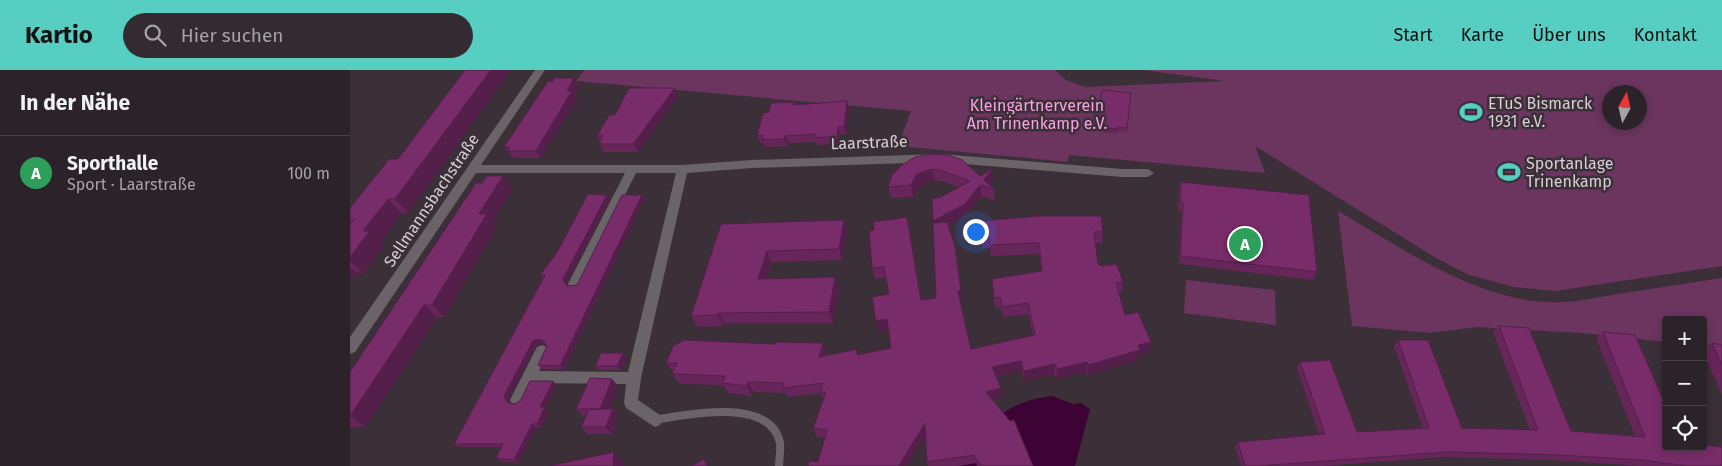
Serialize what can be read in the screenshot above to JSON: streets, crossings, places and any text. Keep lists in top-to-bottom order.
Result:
{
  "streets": {
    "street": ["Laarstraße", "Sellmannsbachstraße"]
  },
  "crossings": [
    ["Laarstraße", "Sellmannsbachstraße"]
  ],
  "parks": ["Kleingärtnerverein Am Trinenkamp e.V."],
  "places": {
    "sports": ["ETuS Bismarck 1931 e.V.", "Sportanlage Trinenkamp"]
  },
  "north": "top",
  "page": {
    "header": "Kartio",
    "search": "Hier suchen",
    "nav": [
      "Start",
      "Karte",
      "Über uns",
      "Kontakt"
    ],
    "heading": "In der Nähe",
    "list": [
      {
        "mark": "A",
        "name": "Sporthalle",
        "note": "Sport · Laarstraße",
        "value": "100 m"
      }
    ],
    "pins": "A",
    "map_buttons": ["+", "−"]
  }
}
